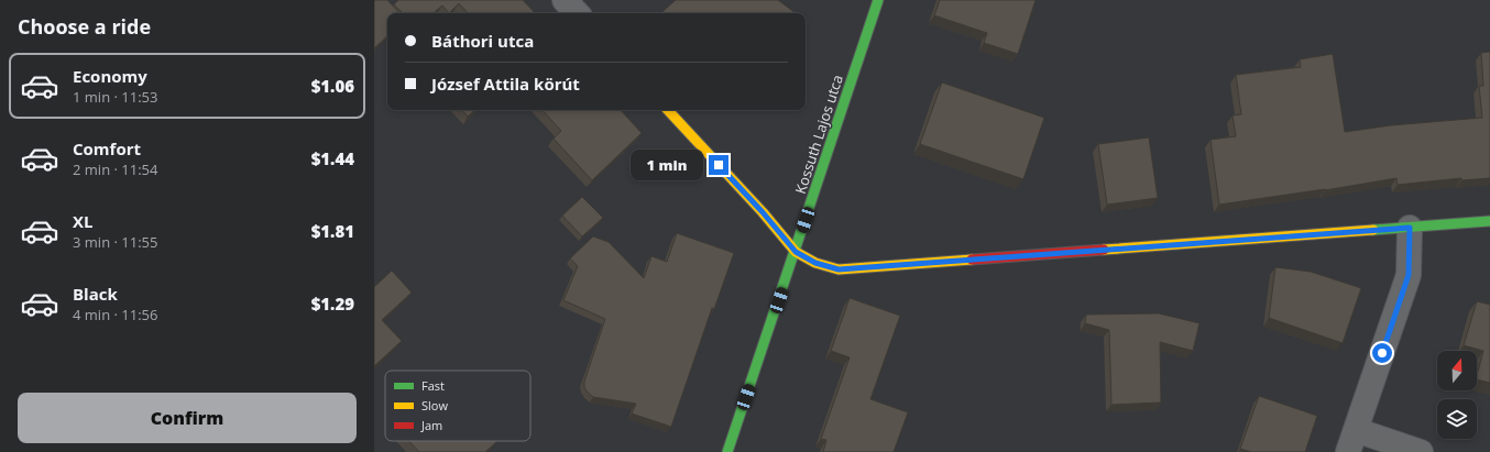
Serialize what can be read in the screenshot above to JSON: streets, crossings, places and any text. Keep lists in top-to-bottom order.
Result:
{
  "streets": {
    "street": ["Kossuth Lajos utca"]
  },
  "legend": ["Fast", "Slow", "Jam"],
  "north": "top",
  "page": {
    "heading": "Choose a ride",
    "banner": ["Báthori utca", "József Attila körút"],
    "list": [
      {
        "name": "Economy",
        "note": "1 min · 11:53",
        "value": "$1.06"
      },
      {
        "name": "Comfort",
        "note": "2 min · 11:54",
        "value": "$1.44"
      },
      {
        "name": "XL",
        "note": "3 min · 11:55",
        "value": "$1.81"
      },
      {
        "name": "Black",
        "note": "4 min · 11:56",
        "value": "$1.29"
      }
    ],
    "bubble": "1 min",
    "buttons": "Confirm"
  }
}
